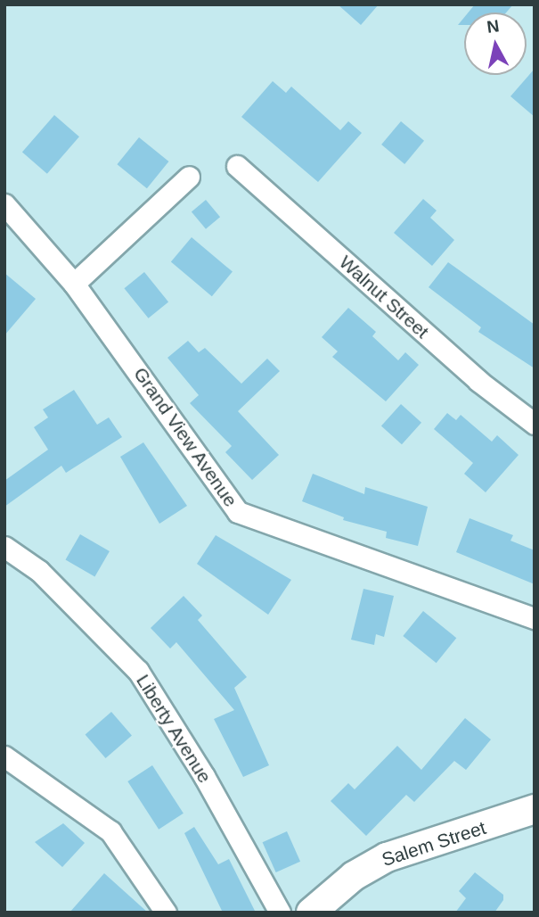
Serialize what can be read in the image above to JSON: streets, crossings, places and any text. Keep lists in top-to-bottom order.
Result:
{
  "streets": {
    "main road": ["Salem Street"],
    "street": ["Walnut Street", "Grand View Avenue", "Liberty Avenue"]
  },
  "north": "top"
}
